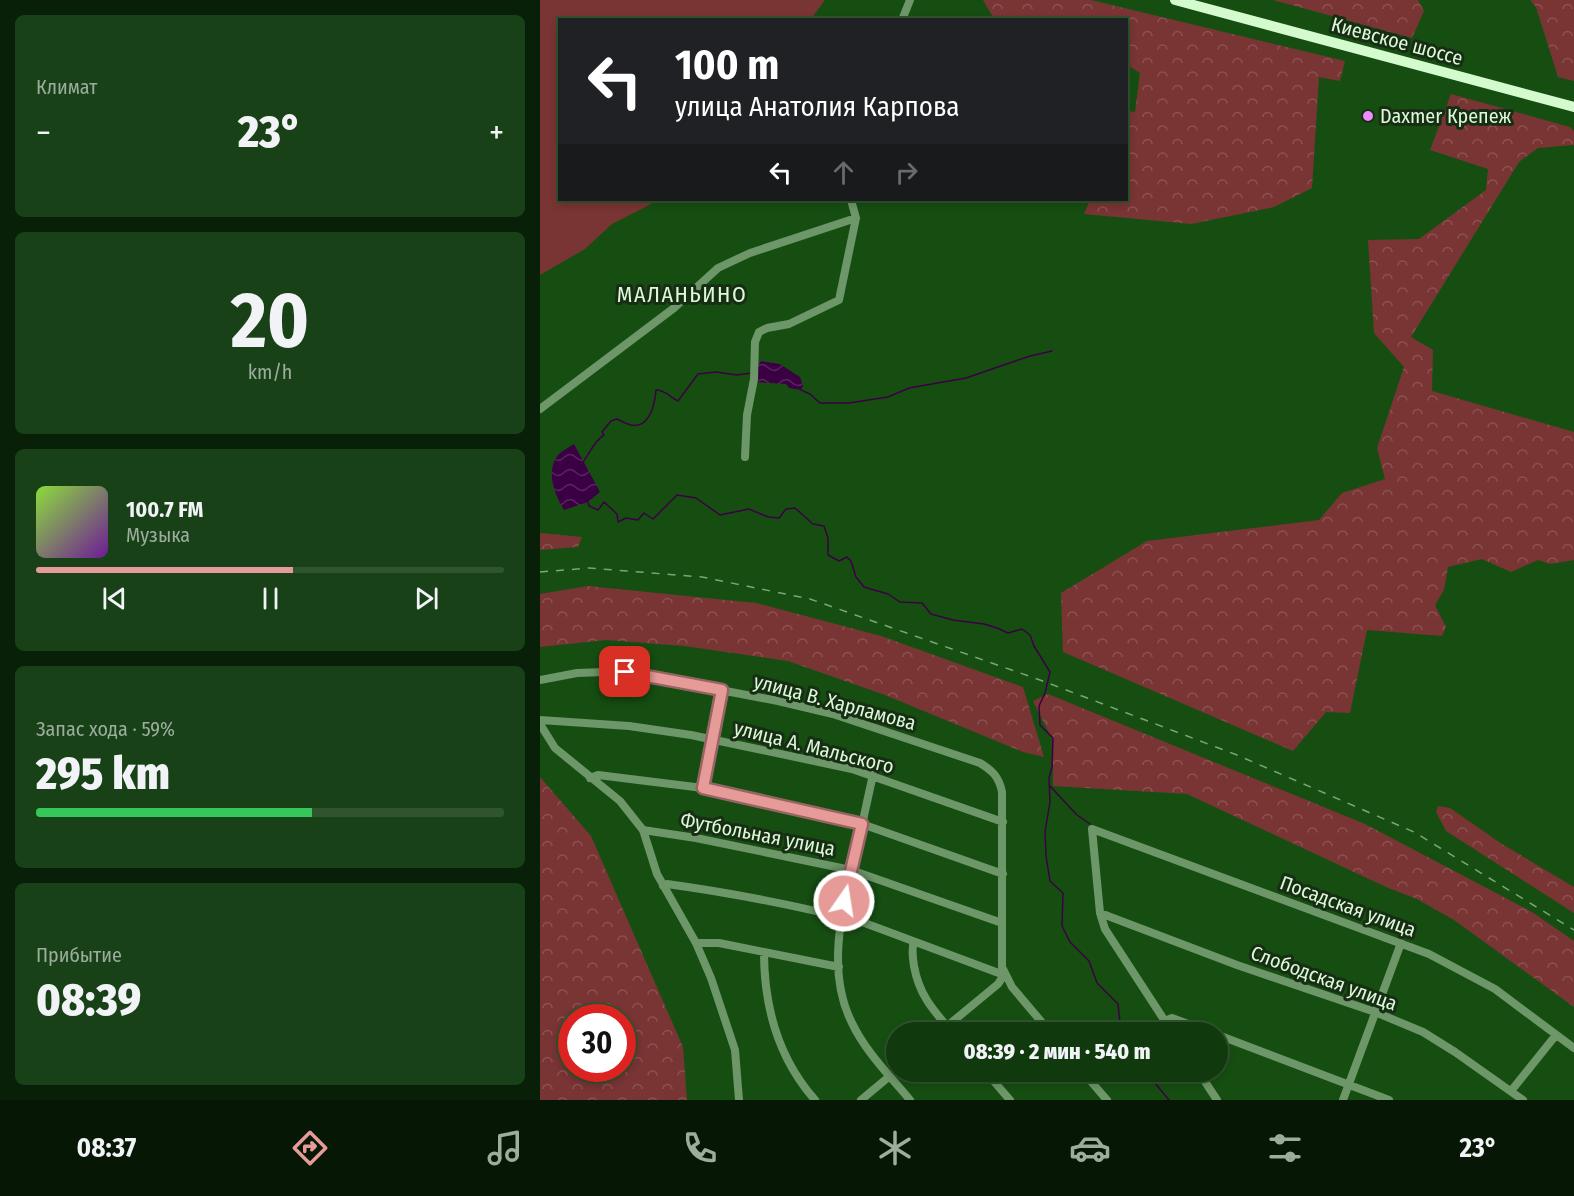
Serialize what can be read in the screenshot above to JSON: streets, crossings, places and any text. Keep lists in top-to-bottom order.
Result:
{
  "streets": {
    "highway": ["Киевское шоссе"],
    "street": [
      "улица В. Харламова",
      "улица А. Мальского",
      "Футбольная улица",
      "Посадская улица",
      "Слободская улица"
    ]
  },
  "crossings": [
    ["улица В. Харламова", "улица А. Мальского"],
    ["улица В. Харламова", "Футбольная улица"],
    ["Посадская улица", "Слободская улица"]
  ],
  "districts": ["МАЛАНЬИНО"],
  "places": ["Daxmer Крепеж"],
  "page": {
    "tile": [
      "Климат",
      ["20", "km/h"],
      ["Запас хода · 59%", "295 km"],
      ["Прибытие", "08:39"]
    ],
    "turn": ["100 m", "улица Анатолия Карпова"],
    "heat": ["−", "23°", "+"],
    "song": ["100.7 FM", "Музыка"],
    "limit": "30",
    "trip": "08:39 · 2 мин · 540 m",
    "tabs": ["08:37", "23°"]
  }
}
